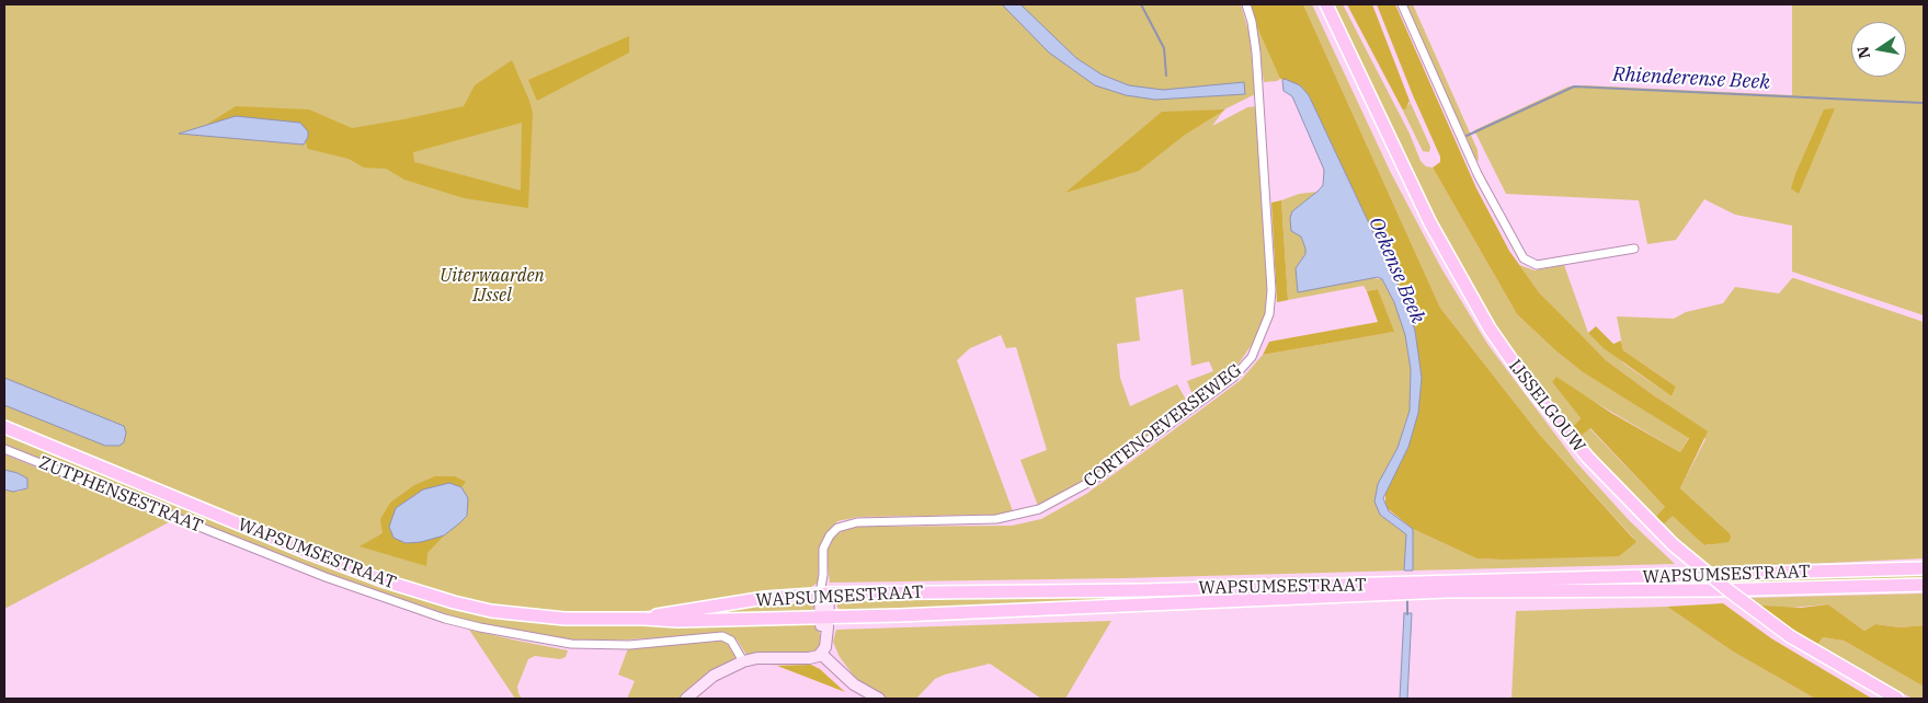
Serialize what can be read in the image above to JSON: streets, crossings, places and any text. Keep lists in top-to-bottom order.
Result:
{
  "streets": {
    "main road": ["IJSSELGOUW", "WAPSUMSESTRAAT"],
    "street": ["CORTENOEVERSEWEG", "ZUTPHENSESTRAAT"]
  },
  "crossings": [
    ["CORTENOEVERSEWEG", "WAPSUMSESTRAAT"]
  ],
  "water": ["Rhienderense Beek", "Oekense Beek"],
  "parks": ["Uiterwaarden IJssel"],
  "north": "left"
}
